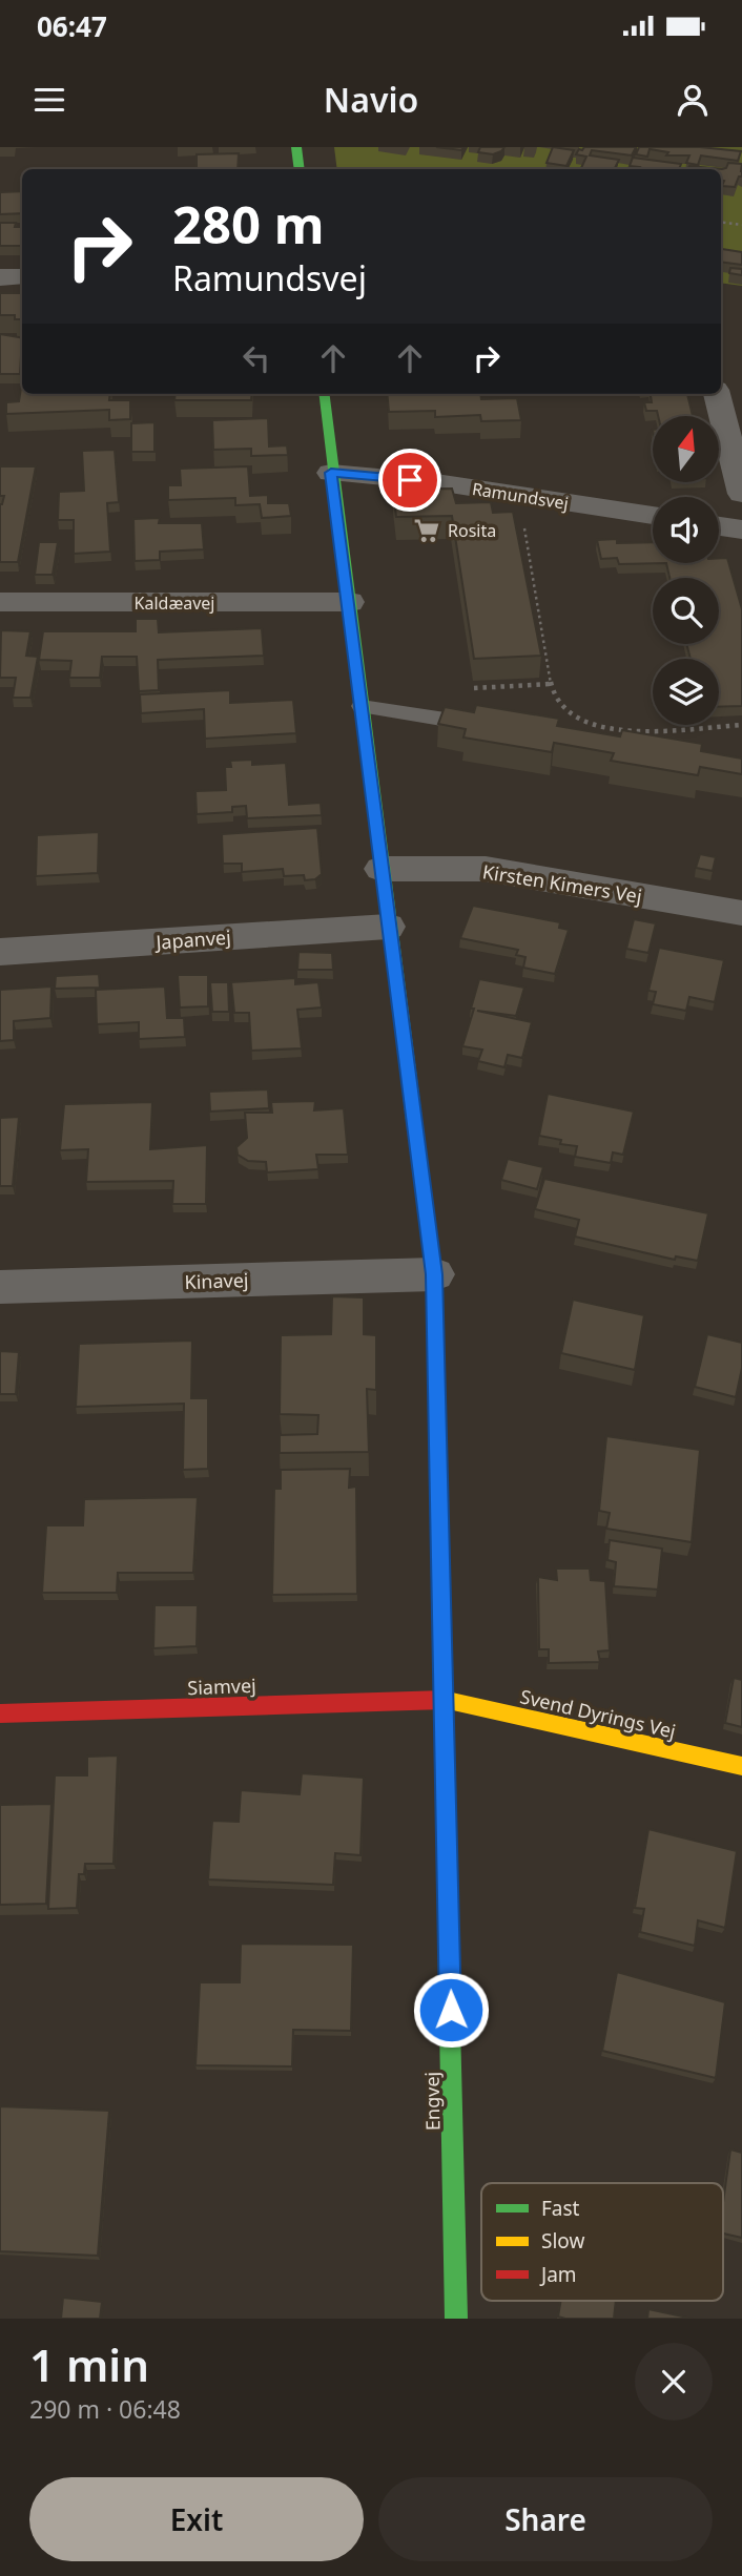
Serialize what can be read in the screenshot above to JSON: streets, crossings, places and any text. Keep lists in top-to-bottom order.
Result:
{
  "streets": {
    "street": [
      "Ramundsvej",
      "Kaldæavej",
      "Kirsten Kimers Vej",
      "Japanvej",
      "Kinavej",
      "Siamvej",
      "Svend Dyrings Vej",
      "Engvej"
    ]
  },
  "crossings": [
    ["Ramundsvej", "Engvej"],
    ["Kaldæavej", "Engvej"],
    ["Kirsten Kimers Vej", "Engvej"],
    ["Japanvej", "Engvej"],
    ["Kinavej", "Engvej"],
    ["Siamvej", "Svend Dyrings Vej"],
    ["Siamvej", "Engvej"],
    ["Svend Dyrings Vej", "Engvej"]
  ],
  "places": {
    "supermarket": ["Rosita"]
  },
  "legend": ["Fast", "Slow", "Jam"],
  "north": "top",
  "page": {
    "status": "06:47",
    "header": "Navio",
    "turn": ["280 m", "Ramundsvej"],
    "heading": ["1 min", "290 m · 06:48"],
    "buttons": ["Exit", "Share"]
  }
}
